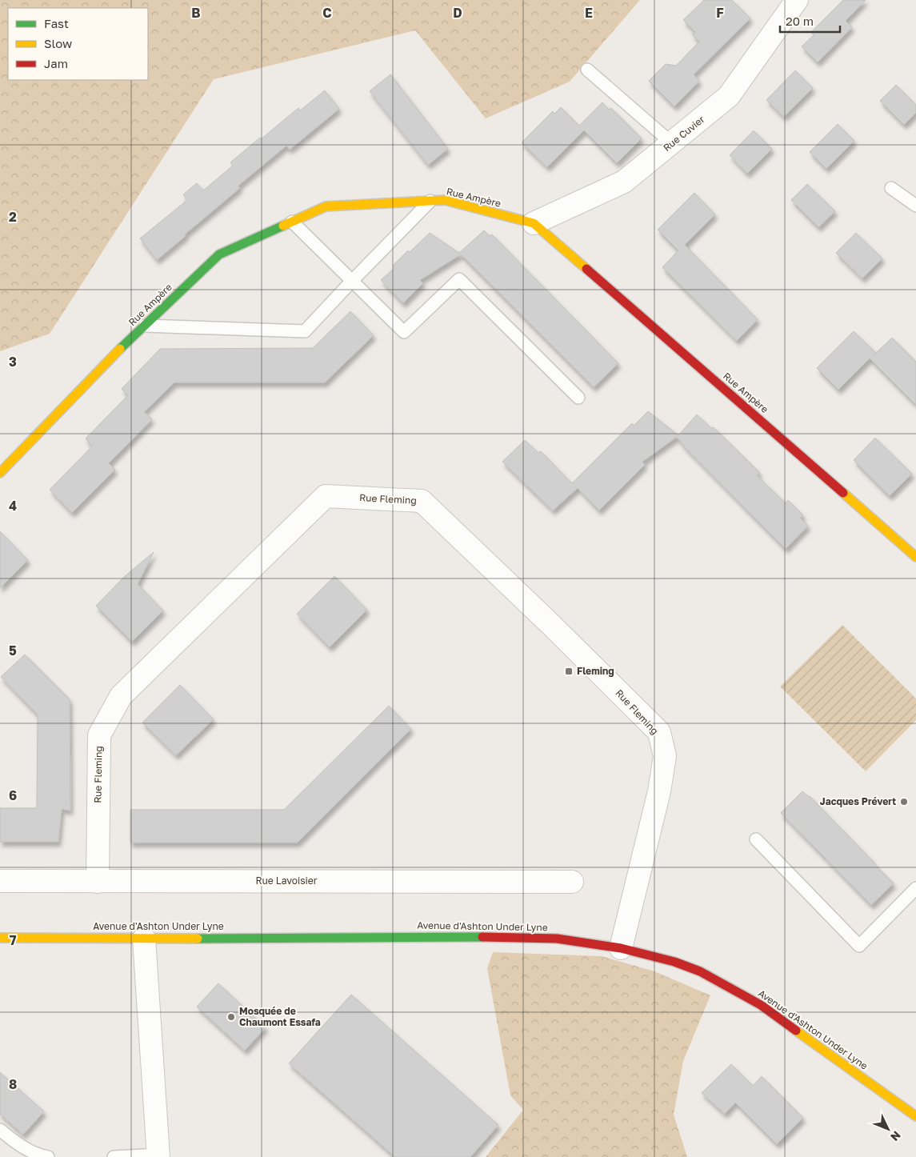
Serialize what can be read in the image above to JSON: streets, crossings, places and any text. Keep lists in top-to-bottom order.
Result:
{
  "streets": {
    "street": [
      "Rue Cuvier",
      "Rue Ampère",
      "Rue Fleming",
      "Rue Lavoisier",
      "Avenue d'Ashton Under Lyne"
    ]
  },
  "crossings": [
    ["Rue Cuvier", "Rue Ampère"],
    ["Rue Fleming", "Rue Lavoisier"],
    ["Rue Fleming", "Avenue d'Ashton Under Lyne"]
  ],
  "places": {
    "transit": ["Fleming"],
    "other": ["Jacques Prévert", "Mosquée de Chaumont Essafa"]
  },
  "legend": ["Fast", "Slow", "Jam"],
  "scale_bar": "20 m",
  "north": "bottom right",
  "grid": {
    "columns": [
      "B",
      "C",
      "D",
      "E",
      "F"
    ],
    "rows": [
      "2",
      "3",
      "4",
      "5",
      "6",
      "7",
      "8"
    ]
  }
}
